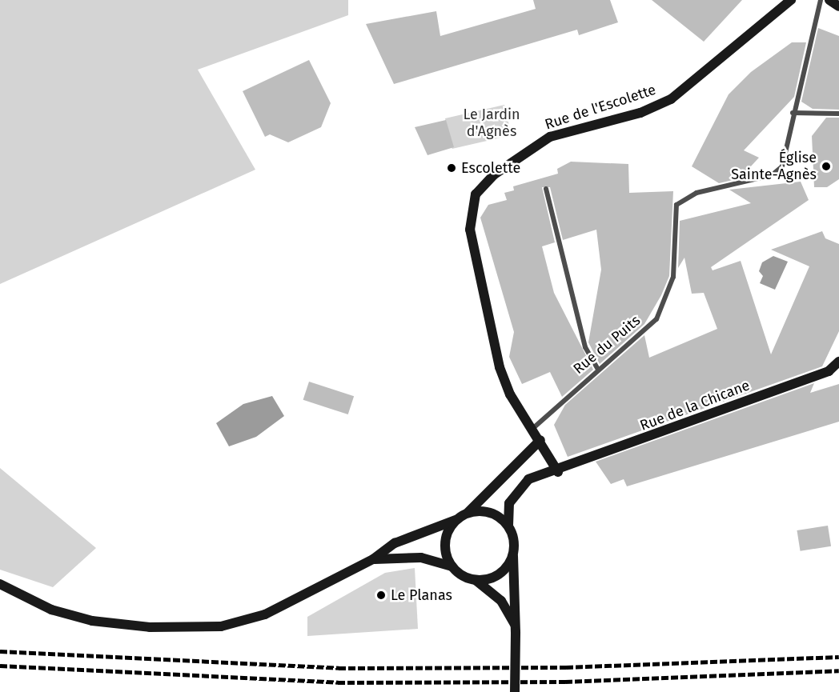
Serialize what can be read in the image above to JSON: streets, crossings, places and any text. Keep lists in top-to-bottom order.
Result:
{
  "streets": {
    "street": ["Rue de l'Escolette", "Rue du Puits", "Rue de la Chicane"]
  },
  "crossings": [
    ["Rue de l'Escolette", "Rue du Puits"],
    ["Rue de l'Escolette", "Rue de la Chicane"]
  ],
  "parks": ["Le Jardin d'Agnès"],
  "places": ["Église Sainte-Agnès", "Escolette", "Le Planas"]
}
